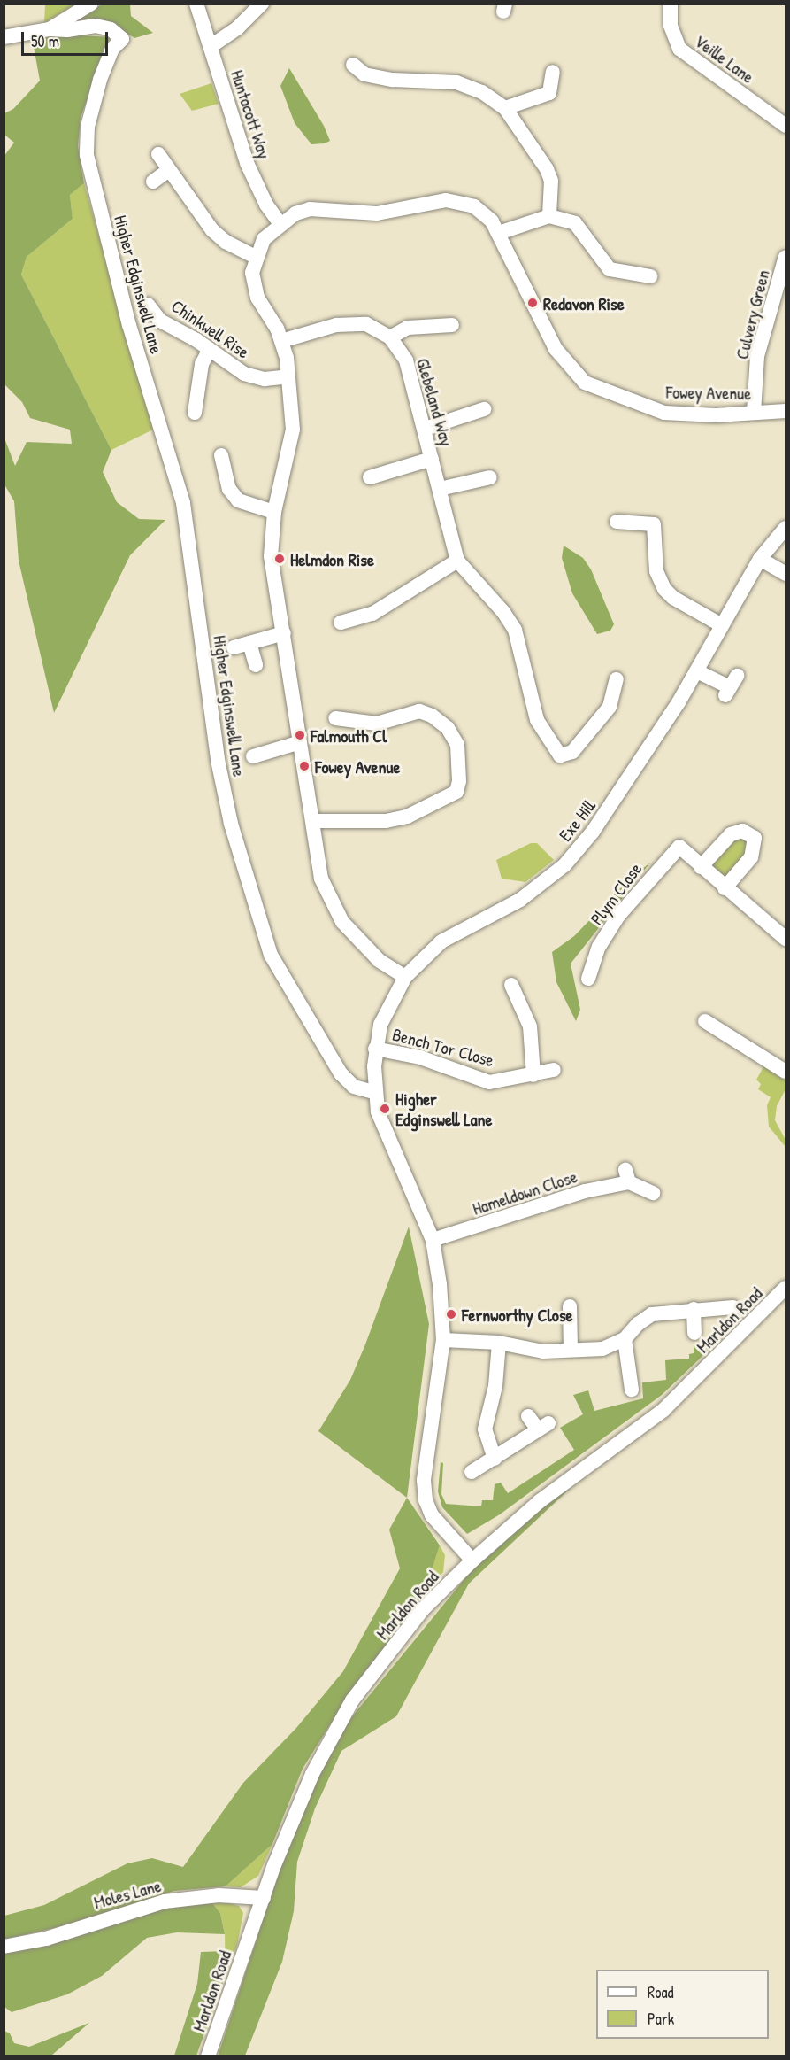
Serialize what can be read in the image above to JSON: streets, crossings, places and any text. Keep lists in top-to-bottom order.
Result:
{
  "streets": {
    "street": [
      "Veille Lane",
      "Huntacott Way",
      "Higher Edginswell Lane",
      "Culvery Green",
      "Chinkwell Rise",
      "Fowey Avenue",
      "Glebeland Way",
      "Exe Hill",
      "Plym Close",
      "Bench Tor Close",
      "Hameldown Close",
      "Marldon Road",
      "Moles Lane"
    ]
  },
  "crossings": [
    ["Huntacott Way", "Fowey Avenue"],
    ["Higher Edginswell Lane", "Exe Hill"],
    ["Culvery Green", "Fowey Avenue"],
    ["Chinkwell Rise", "Fowey Avenue"],
    ["Fowey Avenue", "Glebeland Way"],
    ["Fowey Avenue", "Exe Hill"],
    ["Exe Hill", "Bench Tor Close"],
    ["Marldon Road", "Moles Lane"]
  ],
  "places": [
    "Redavon Rise",
    "Helmdon Rise",
    "Falmouth Cl",
    "Fowey Avenue",
    "Higher Edginswell Lane",
    "Fernworthy Close"
  ],
  "legend": ["Road", "Park"],
  "scale_bar": "50 m"
}
